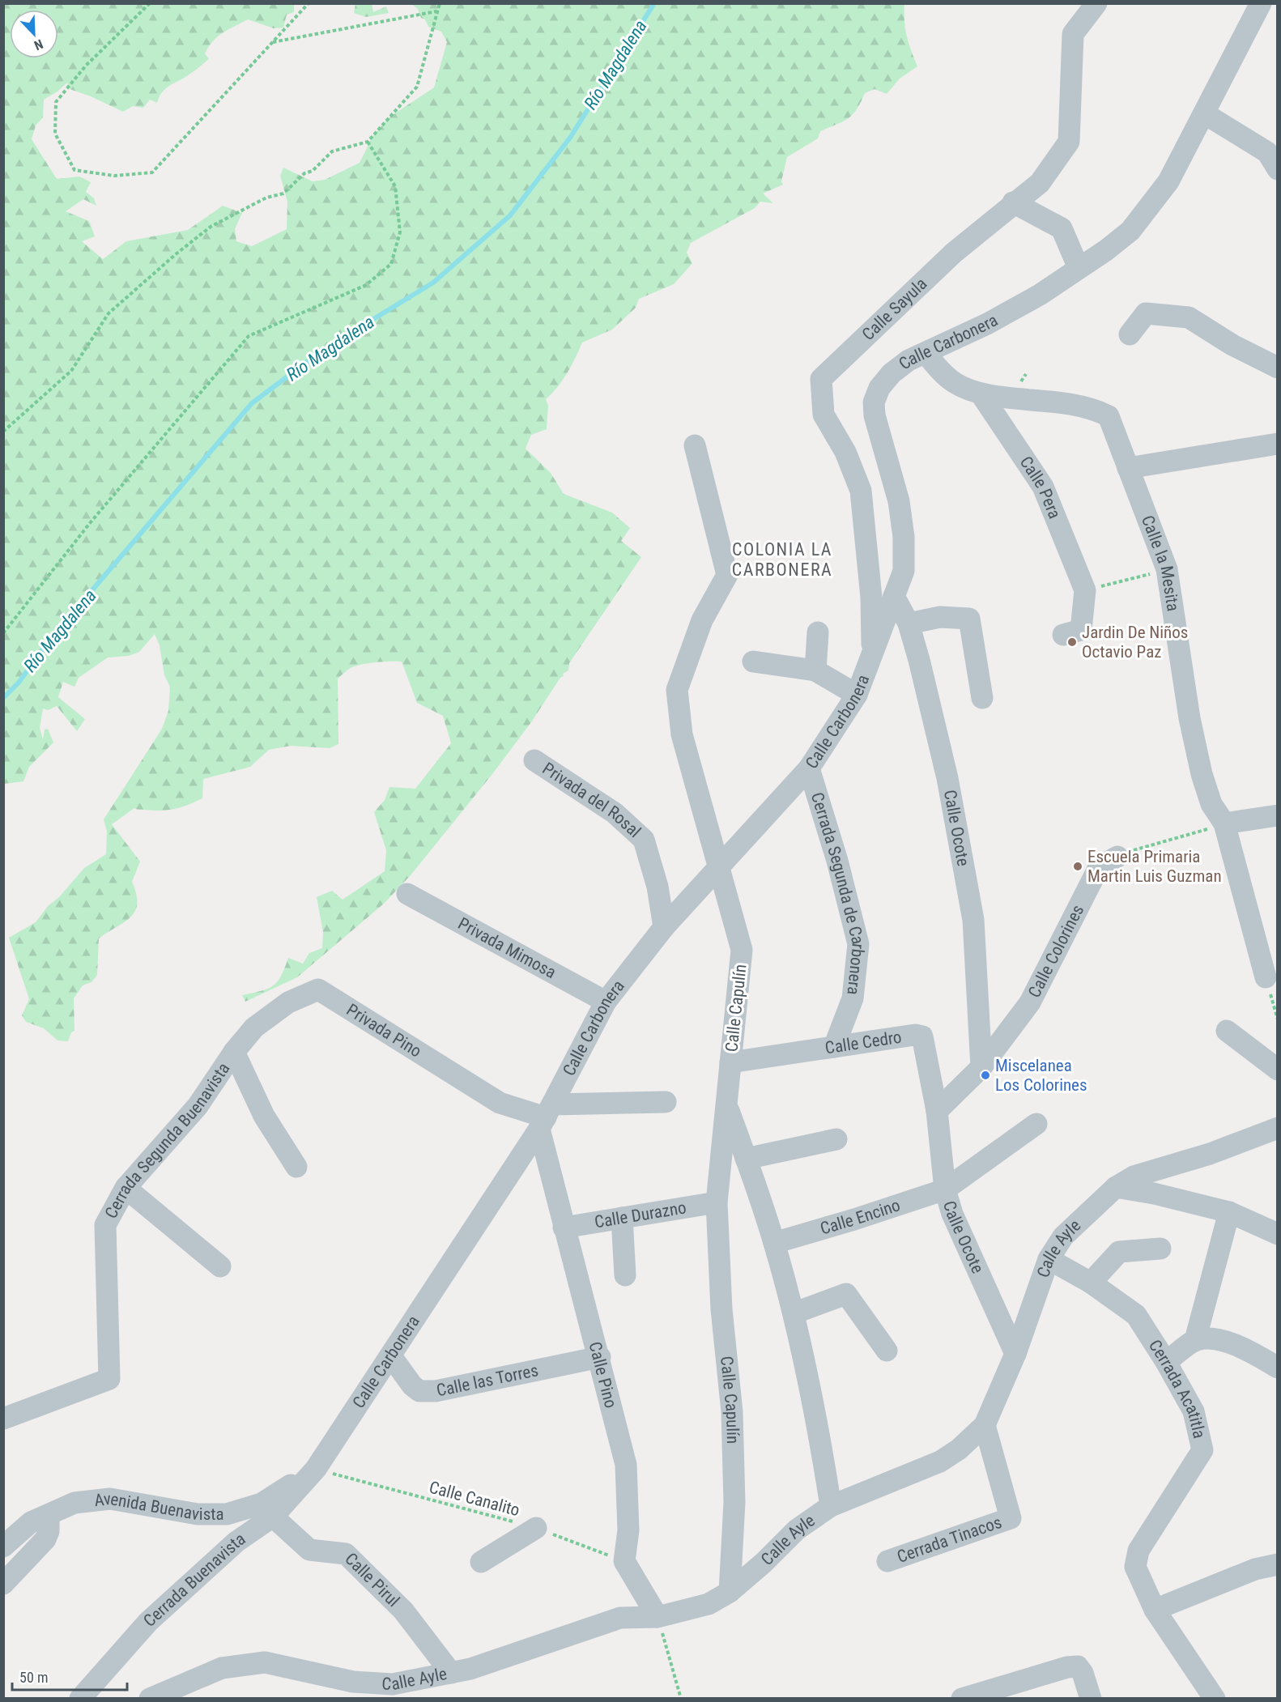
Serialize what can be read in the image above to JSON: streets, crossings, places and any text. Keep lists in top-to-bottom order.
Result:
{
  "streets": {
    "street": [
      "Calle Sayula",
      "Calle Carbonera",
      "Calle Pera",
      "Calle la Mesita",
      "Privada del Rosal",
      "Calle Ocote",
      "Cerrada Segunda de Carbonera",
      "Privada Mimosa",
      "Calle Colorines",
      "Calle Capulín",
      "Privada Pino",
      "Calle Cedro",
      "Cerrada Segunda Buenavista",
      "Calle Durazno",
      "Calle Encino",
      "Calle Ayle",
      "Calle Pino",
      "Calle las Torres",
      "Cerrada Acatitla",
      "Avenida Buenavista",
      "Cerrada Tinacos",
      "Cerrada Buenavista",
      "Calle Pirul"
    ],
    "path": ["Calle Canalito"]
  },
  "crossings": [
    ["Calle Sayula", "Calle Carbonera"],
    ["Calle Carbonera", "Calle la Mesita"],
    ["Calle Carbonera", "Privada del Rosal"],
    ["Calle Carbonera", "Calle Ocote"],
    ["Calle Carbonera", "Cerrada Segunda de Carbonera"],
    ["Calle Carbonera", "Privada Mimosa"],
    ["Calle Carbonera", "Calle Capulín"],
    ["Calle Carbonera", "Privada Pino"],
    ["Calle Carbonera", "Calle Pino"],
    ["Calle Carbonera", "Calle las Torres"],
    ["Calle Carbonera", "Calle Canalito"],
    ["Calle Carbonera", "Avenida Buenavista"],
    ["Calle Carbonera", "Cerrada Buenavista"],
    ["Calle Pera", "Calle la Mesita"],
    ["Calle Ocote", "Calle Colorines"],
    ["Calle Ocote", "Calle Cedro"],
    ["Calle Ocote", "Calle Encino"],
    ["Calle Ocote", "Calle Ayle"],
    ["Cerrada Segunda de Carbonera", "Calle Cedro"],
    ["Calle Colorines", "Calle Cedro"],
    ["Calle Capulín", "Calle Cedro"],
    ["Calle Capulín", "Calle Durazno"],
    ["Calle Capulín", "Calle Ayle"],
    ["Privada Pino", "Cerrada Segunda Buenavista"],
    ["Privada Pino", "Calle Pino"],
    ["Calle Durazno", "Calle Pino"],
    ["Calle Ayle", "Cerrada Acatitla"],
    ["Calle Ayle", "Cerrada Tinacos"],
    ["Calle Ayle", "Calle Pirul"],
    ["Calle Pino", "Calle las Torres"],
    ["Calle Pino", "Calle Canalito"],
    ["Calle Canalito", "Avenida Buenavista"],
    ["Calle Canalito", "Cerrada Buenavista"],
    ["Avenida Buenavista", "Cerrada Buenavista"],
    ["Cerrada Buenavista", "Calle Pirul"]
  ],
  "districts": ["COLONIA LA CARBONERA"],
  "water": ["Río Magdalena"],
  "places": ["Jardin De Niños Octavio Paz", "Escuela Primaria Martin Luis Guzman", "Miscelanea Los Colorines"],
  "scale_bar": "50 m",
  "north": "bottom right"
}
